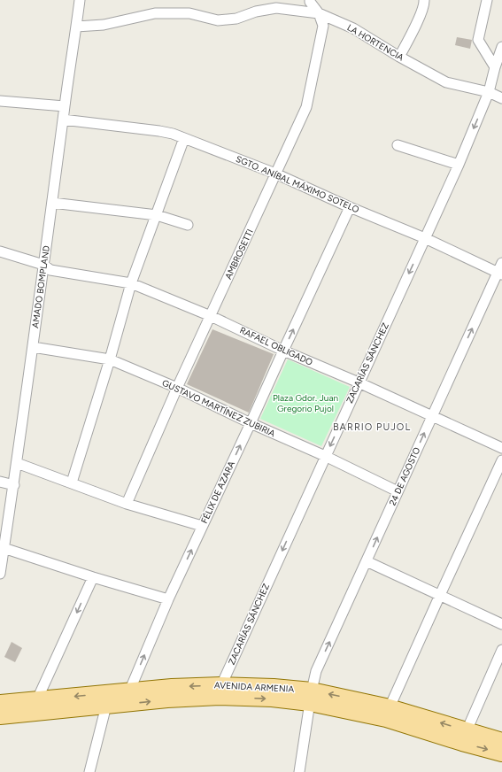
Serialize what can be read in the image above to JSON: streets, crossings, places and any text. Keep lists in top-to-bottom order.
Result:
{
  "streets": {
    "main road": ["AVENIDA ARMENIA"],
    "street": [
      "LA HORTENCIA",
      "SGTO. ANÍBAL MÁXIMO SOTELO",
      "AMBROSETTI",
      "AMADO BOMPLAND",
      "RAFAEL OBLIGADO",
      "ZACARÍAS SÁNCHEZ",
      "GUSTAVO MARTÍNEZ ZUBIRIA",
      "24 DE AGOSTO",
      "FÉLIX DE AZARA"
    ]
  },
  "crossings": [
    ["LA HORTENCIA", "AMBROSETTI"],
    ["LA HORTENCIA", "AMADO BOMPLAND"],
    ["LA HORTENCIA", "ZACARÍAS SÁNCHEZ"],
    ["SGTO. ANÍBAL MÁXIMO SOTELO", "AMBROSETTI"],
    ["SGTO. ANÍBAL MÁXIMO SOTELO", "AMADO BOMPLAND"],
    ["SGTO. ANÍBAL MÁXIMO SOTELO", "ZACARÍAS SÁNCHEZ"],
    ["SGTO. ANÍBAL MÁXIMO SOTELO", "24 DE AGOSTO"],
    ["SGTO. ANÍBAL MÁXIMO SOTELO", "FÉLIX DE AZARA"],
    ["AMBROSETTI", "RAFAEL OBLIGADO"],
    ["AMBROSETTI", "GUSTAVO MARTÍNEZ ZUBIRIA"],
    ["AMADO BOMPLAND", "RAFAEL OBLIGADO"],
    ["AMADO BOMPLAND", "GUSTAVO MARTÍNEZ ZUBIRIA"],
    ["RAFAEL OBLIGADO", "ZACARÍAS SÁNCHEZ"],
    ["RAFAEL OBLIGADO", "24 DE AGOSTO"],
    ["RAFAEL OBLIGADO", "FÉLIX DE AZARA"],
    ["ZACARÍAS SÁNCHEZ", "GUSTAVO MARTÍNEZ ZUBIRIA"],
    ["ZACARÍAS SÁNCHEZ", "AVENIDA ARMENIA"],
    ["GUSTAVO MARTÍNEZ ZUBIRIA", "24 DE AGOSTO"],
    ["GUSTAVO MARTÍNEZ ZUBIRIA", "FÉLIX DE AZARA"],
    ["24 DE AGOSTO", "AVENIDA ARMENIA"],
    ["FÉLIX DE AZARA", "AVENIDA ARMENIA"]
  ],
  "one_way": ["ZACARÍAS SÁNCHEZ", "FÉLIX DE AZARA"],
  "districts": ["BARRIO PUJOL"],
  "parks": ["Plaza Gdor. Juan Gregorio Pujol"]
}
